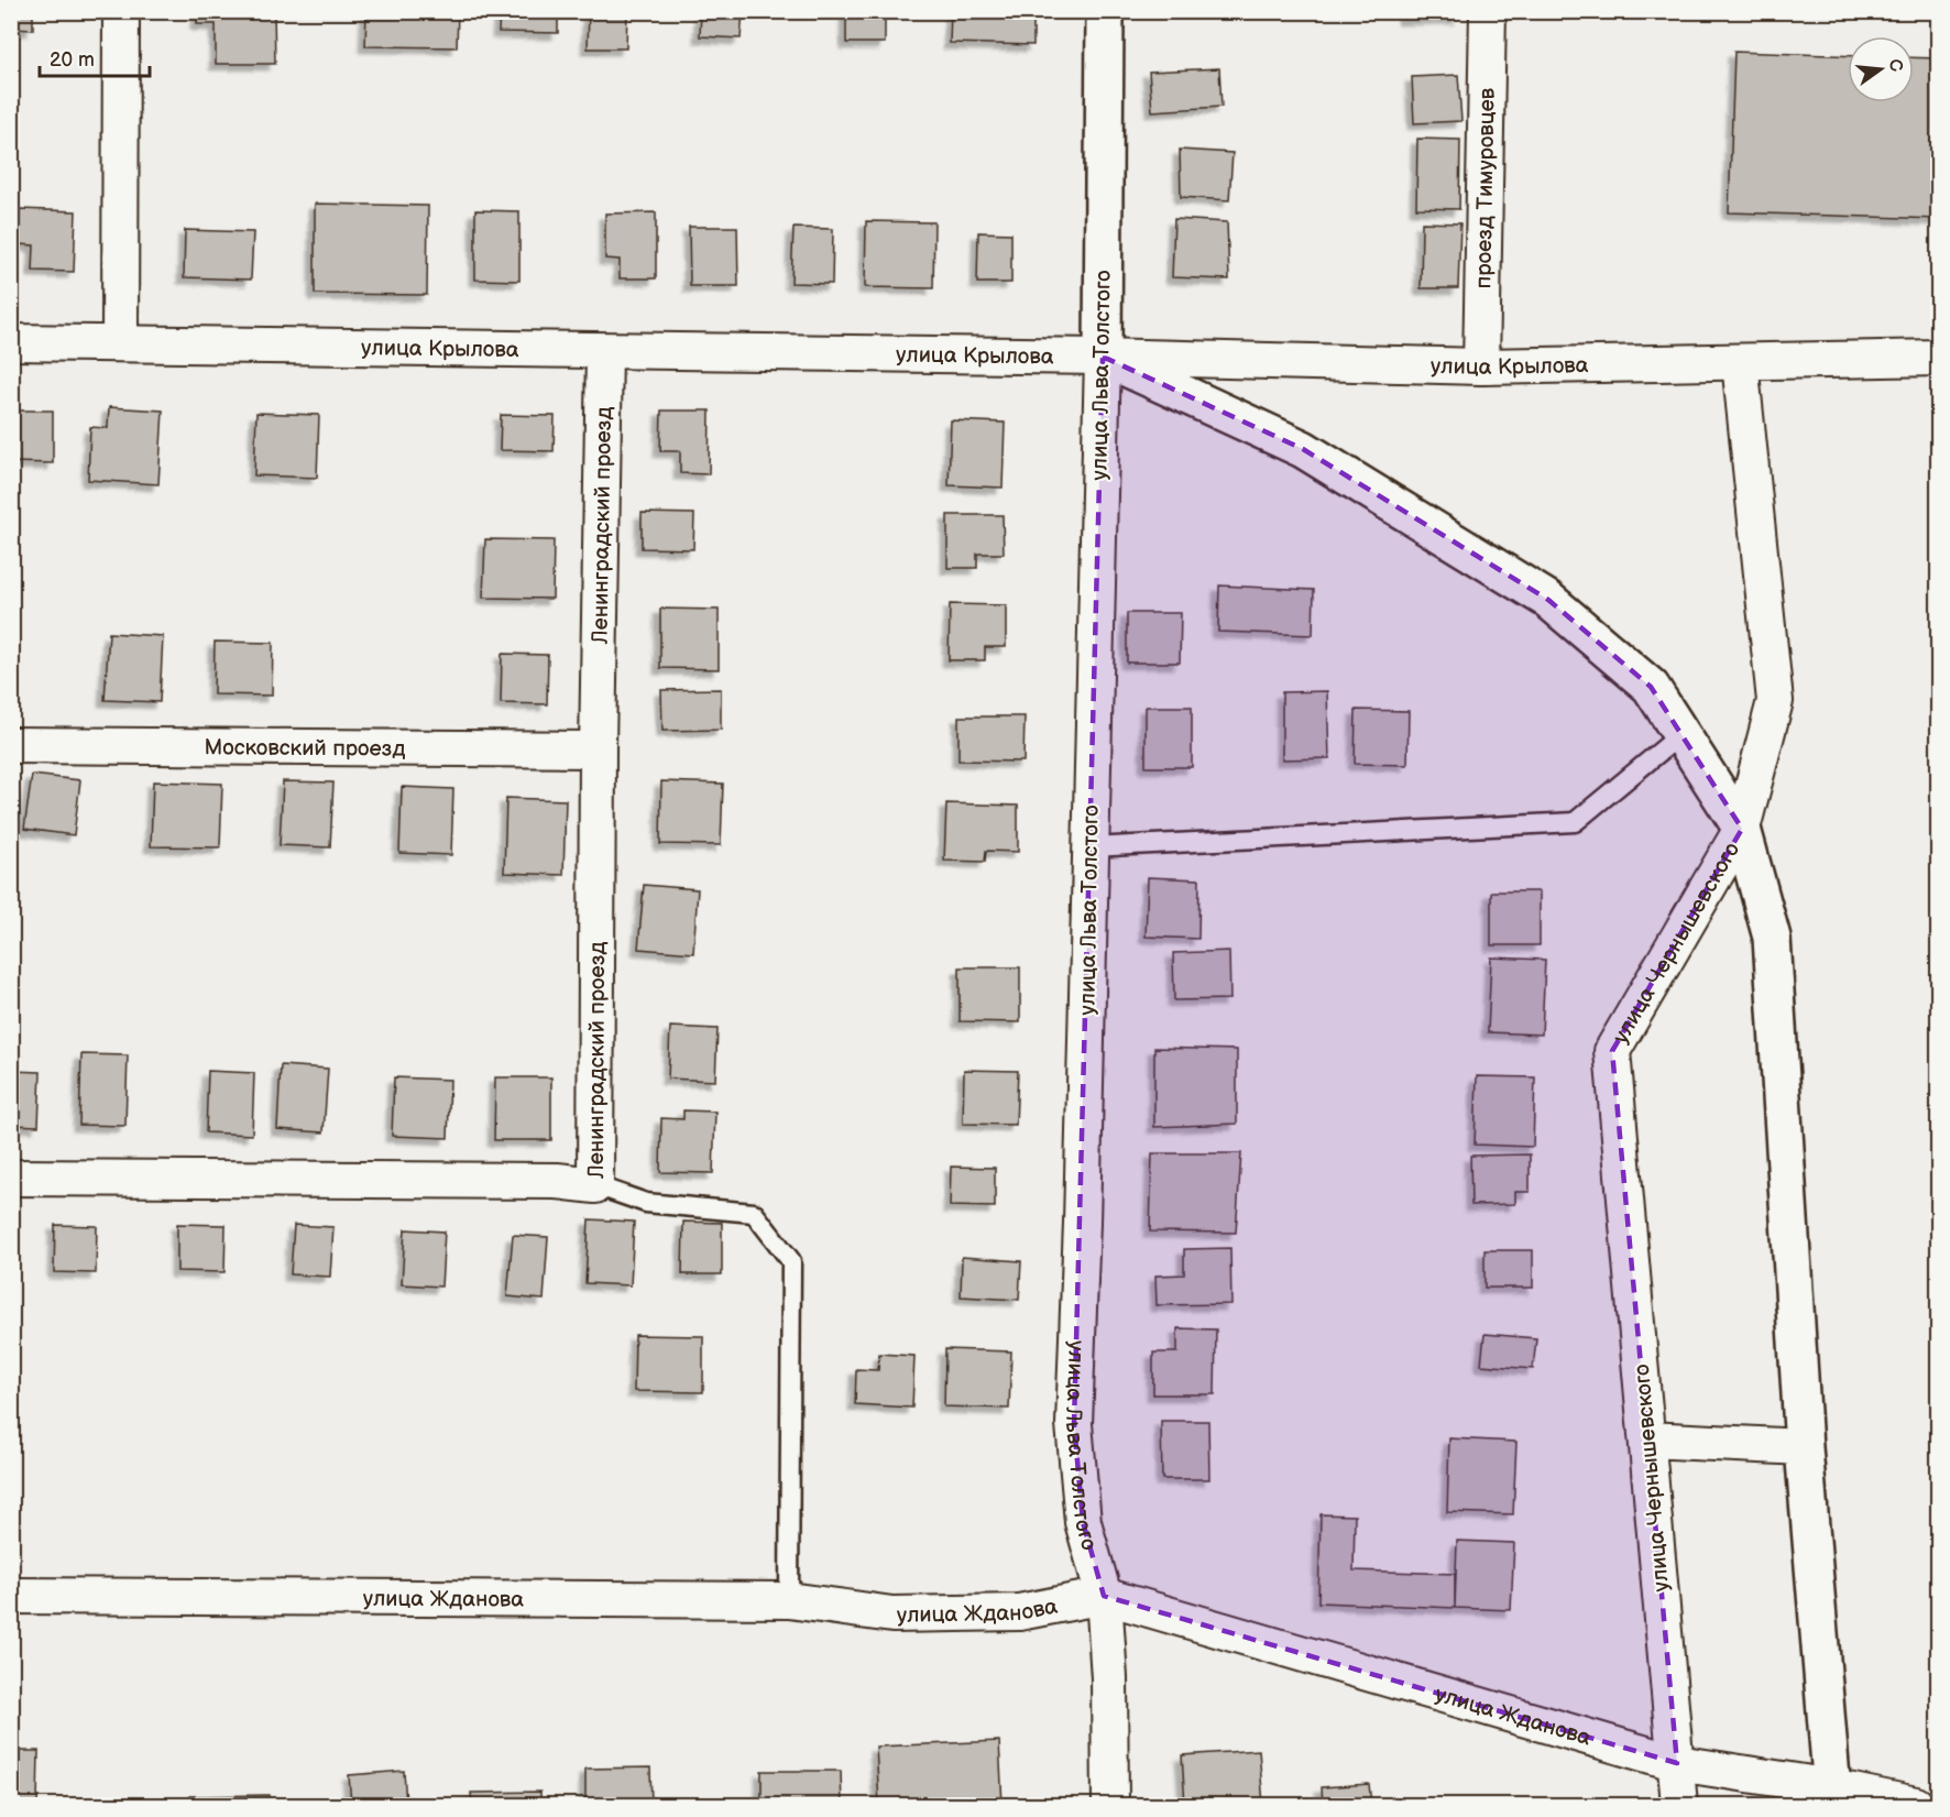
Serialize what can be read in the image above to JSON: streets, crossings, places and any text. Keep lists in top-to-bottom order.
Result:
{
  "streets": {
    "street": [
      "проезд Тимуровцев",
      "улица Крылова",
      "улица Льва Толстого",
      "Ленинградский проезд",
      "Московский проезд",
      "улица Чернышевского",
      "улица Жданова"
    ]
  },
  "crossings": [
    ["проезд Тимуровцев", "улица Крылова"],
    ["улица Крылова", "улица Льва Толстого"],
    ["улица Крылова", "Ленинградский проезд"],
    ["улица Крылова", "улица Чернышевского"],
    ["улица Льва Толстого", "улица Жданова"],
    ["Ленинградский проезд", "Московский проезд"],
    ["улица Чернышевского", "улица Жданова"]
  ],
  "scale_bar": "20 m",
  "north": "right"
}
